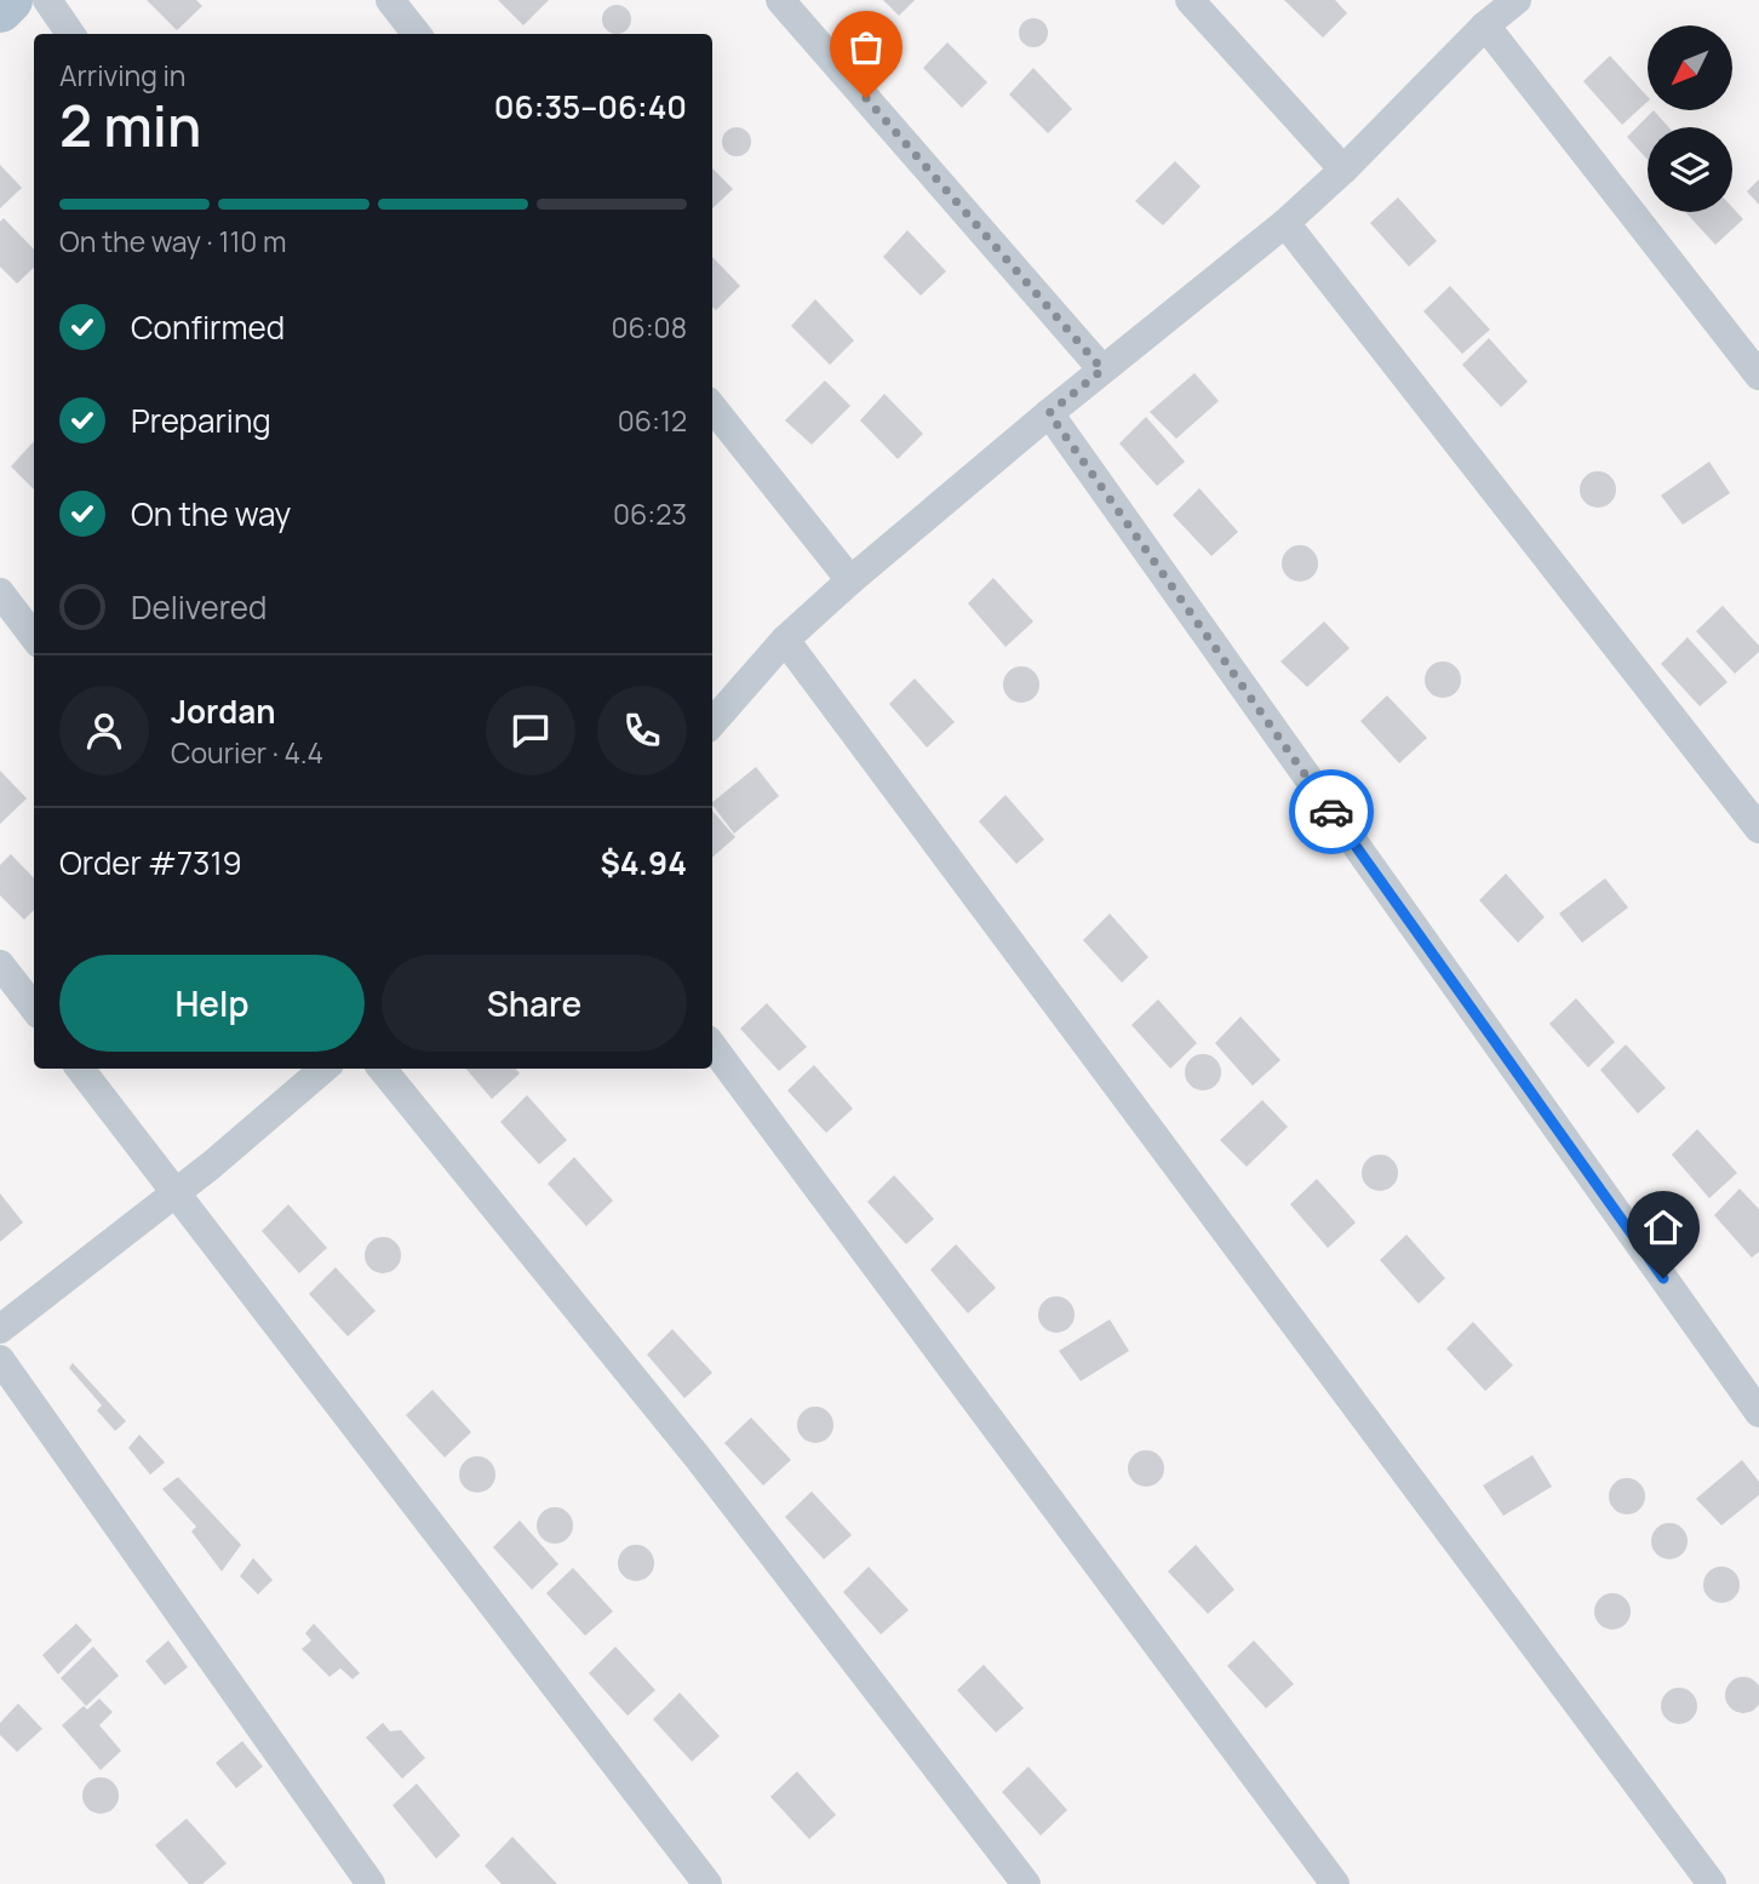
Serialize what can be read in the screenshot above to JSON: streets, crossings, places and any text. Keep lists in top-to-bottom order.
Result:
{
  "north": "bottom left",
  "page": {
    "heading": ["2 min", "Arriving in", "06:35–06:40"],
    "panel": [
      "Jordan",
      "Courier · 4.4",
      "Order #7319",
      "$4.94"
    ],
    "bar": "On the way · 110 m",
    "list": [
      ["Confirmed", "06:08"],
      ["Preparing", "06:12"],
      ["On the way", "06:23"],
      "Delivered"
    ],
    "buttons": ["Help", "Share"]
  }
}
